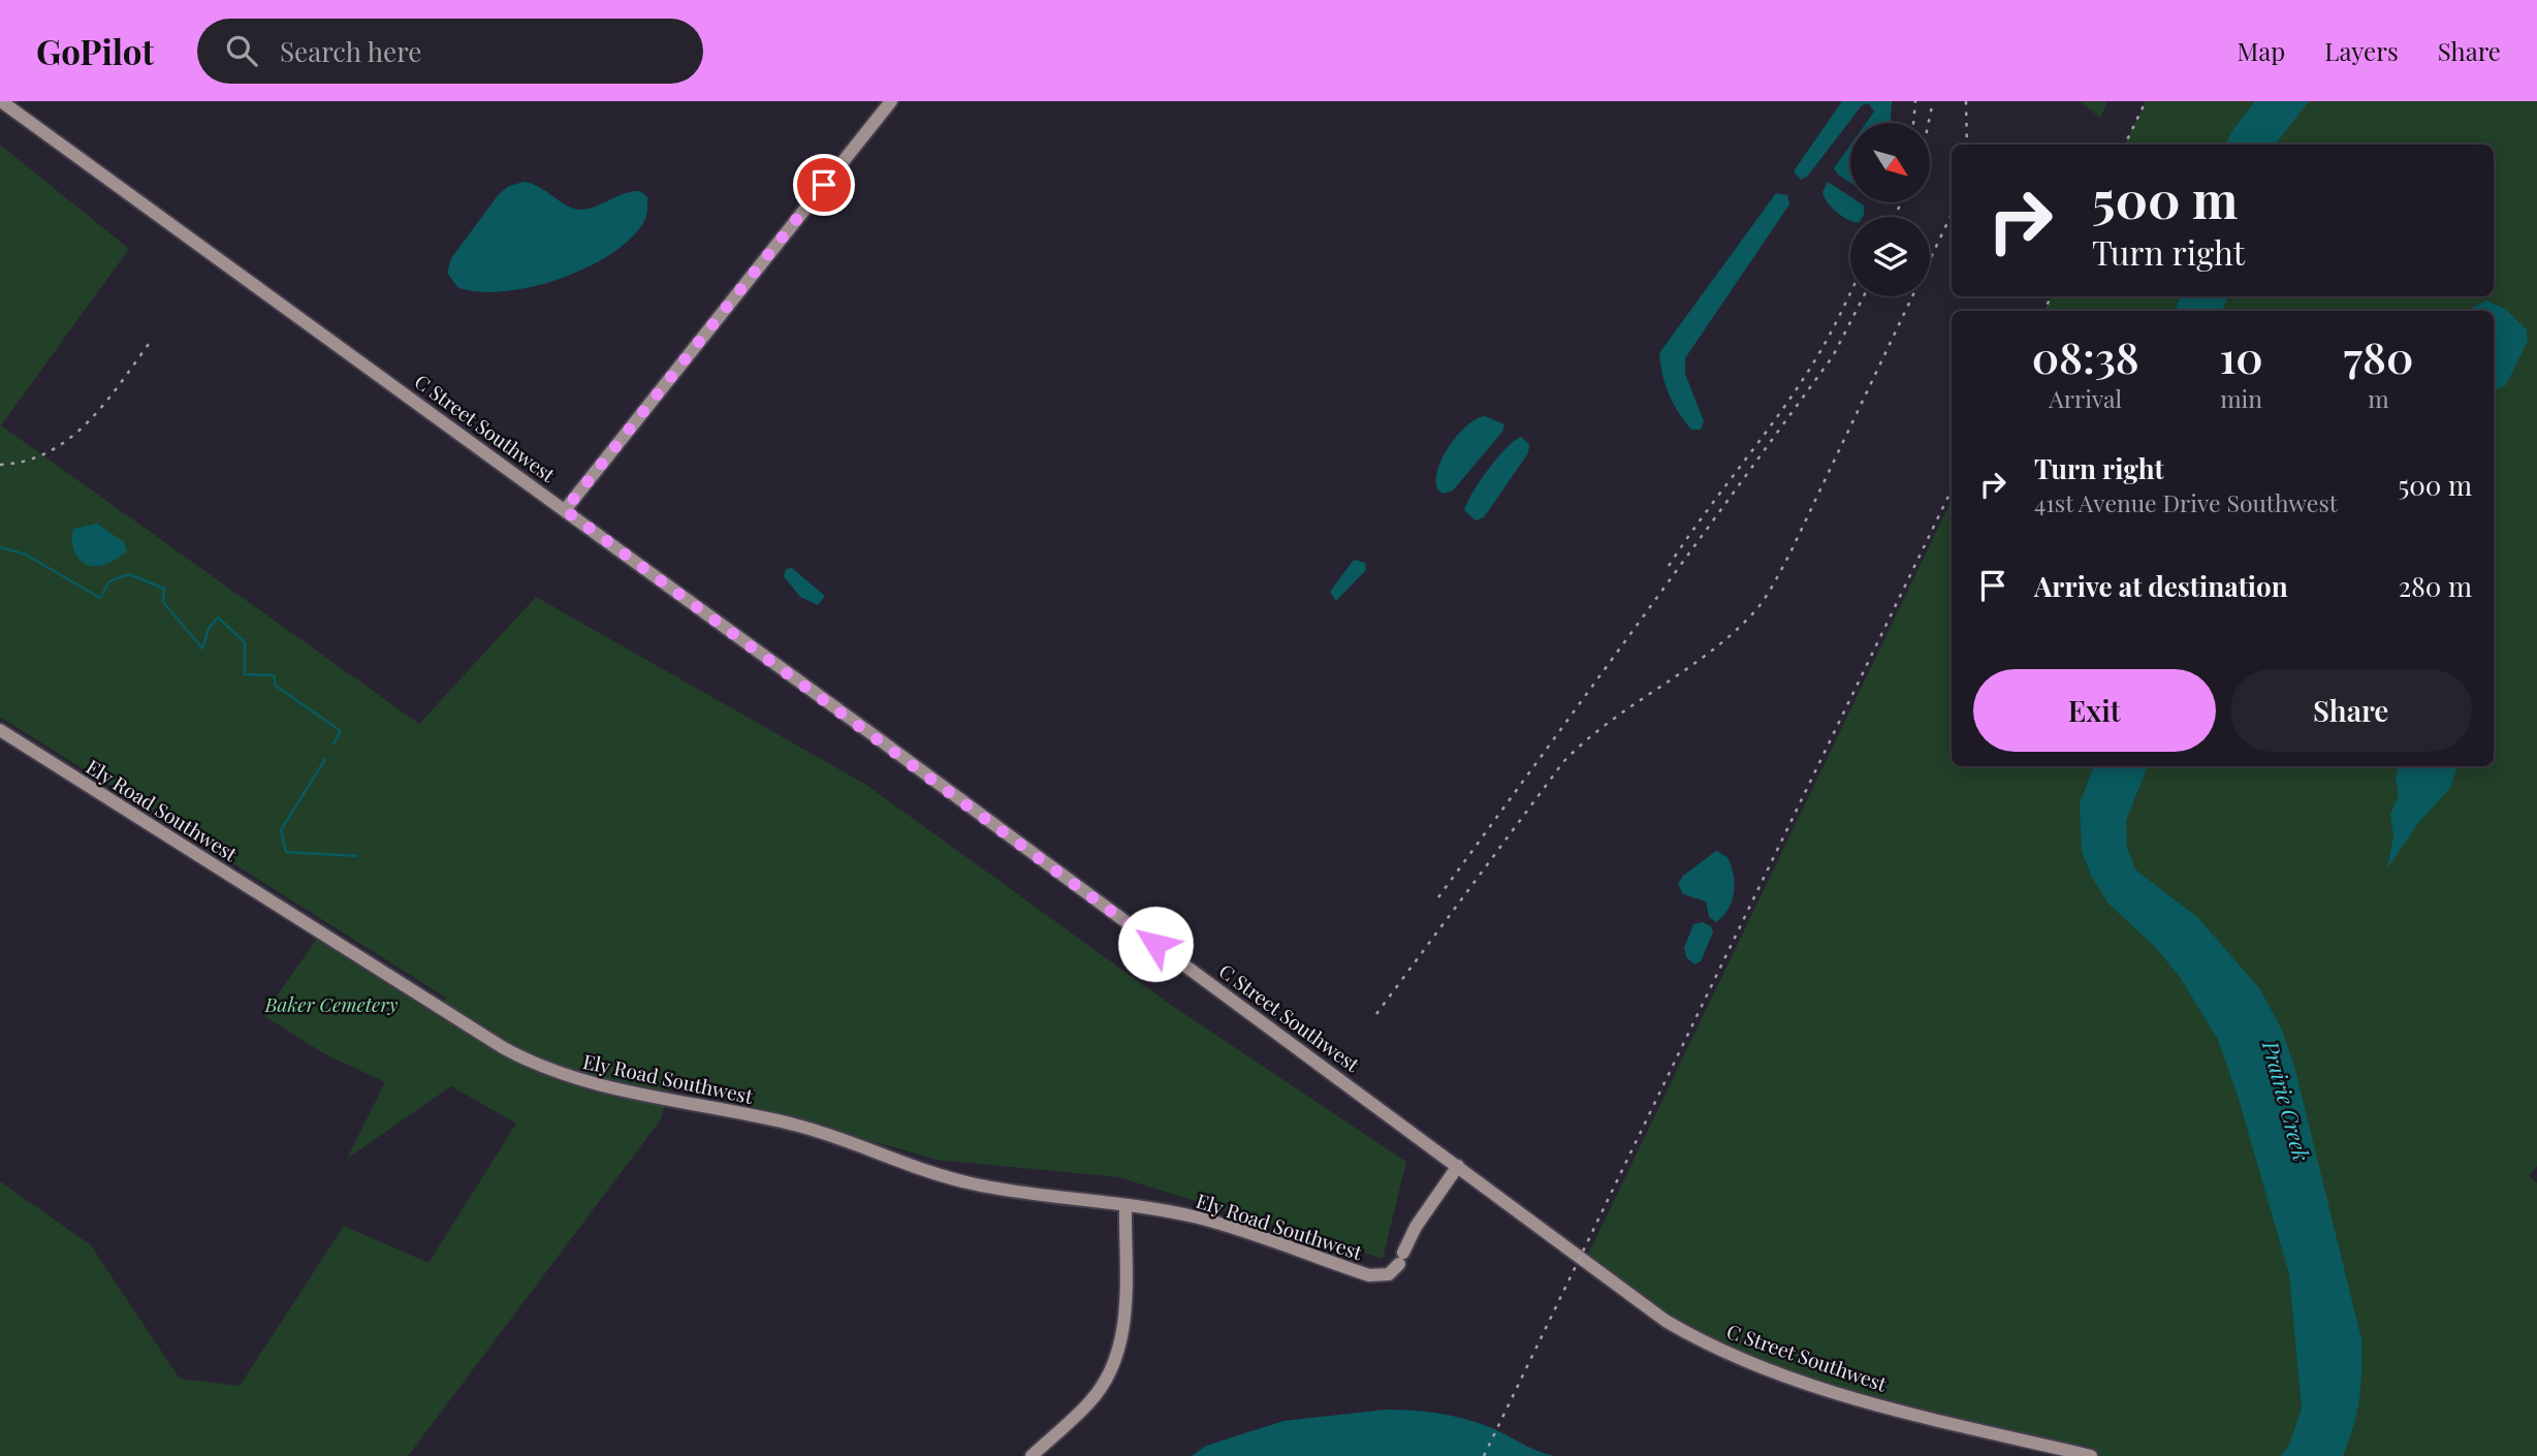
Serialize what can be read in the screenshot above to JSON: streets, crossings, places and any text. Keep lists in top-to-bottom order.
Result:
{
  "streets": {
    "main road": ["C Street Southwest", "Ely Road Southwest"]
  },
  "crossings": [
    ["C Street Southwest", "Ely Road Southwest"]
  ],
  "water": ["Prairie Creek"],
  "parks": ["Baker Cemetery"],
  "north": "bottom right",
  "page": {
    "header": "GoPilot",
    "search": "Search here",
    "nav": ["Map", "Layers", "Share"],
    "turn": ["500 m", "Turn right"],
    "eta": [
      "08:38",
      "Arrival",
      "10",
      "min",
      "780",
      "m"
    ],
    "list": [
      {
        "name": "Turn right",
        "note": "41st Avenue Drive Southwest",
        "value": "500 m"
      },
      {
        "name": "Arrive at destination",
        "value": "280 m"
      }
    ],
    "buttons": ["Exit", "Share"]
  }
}
